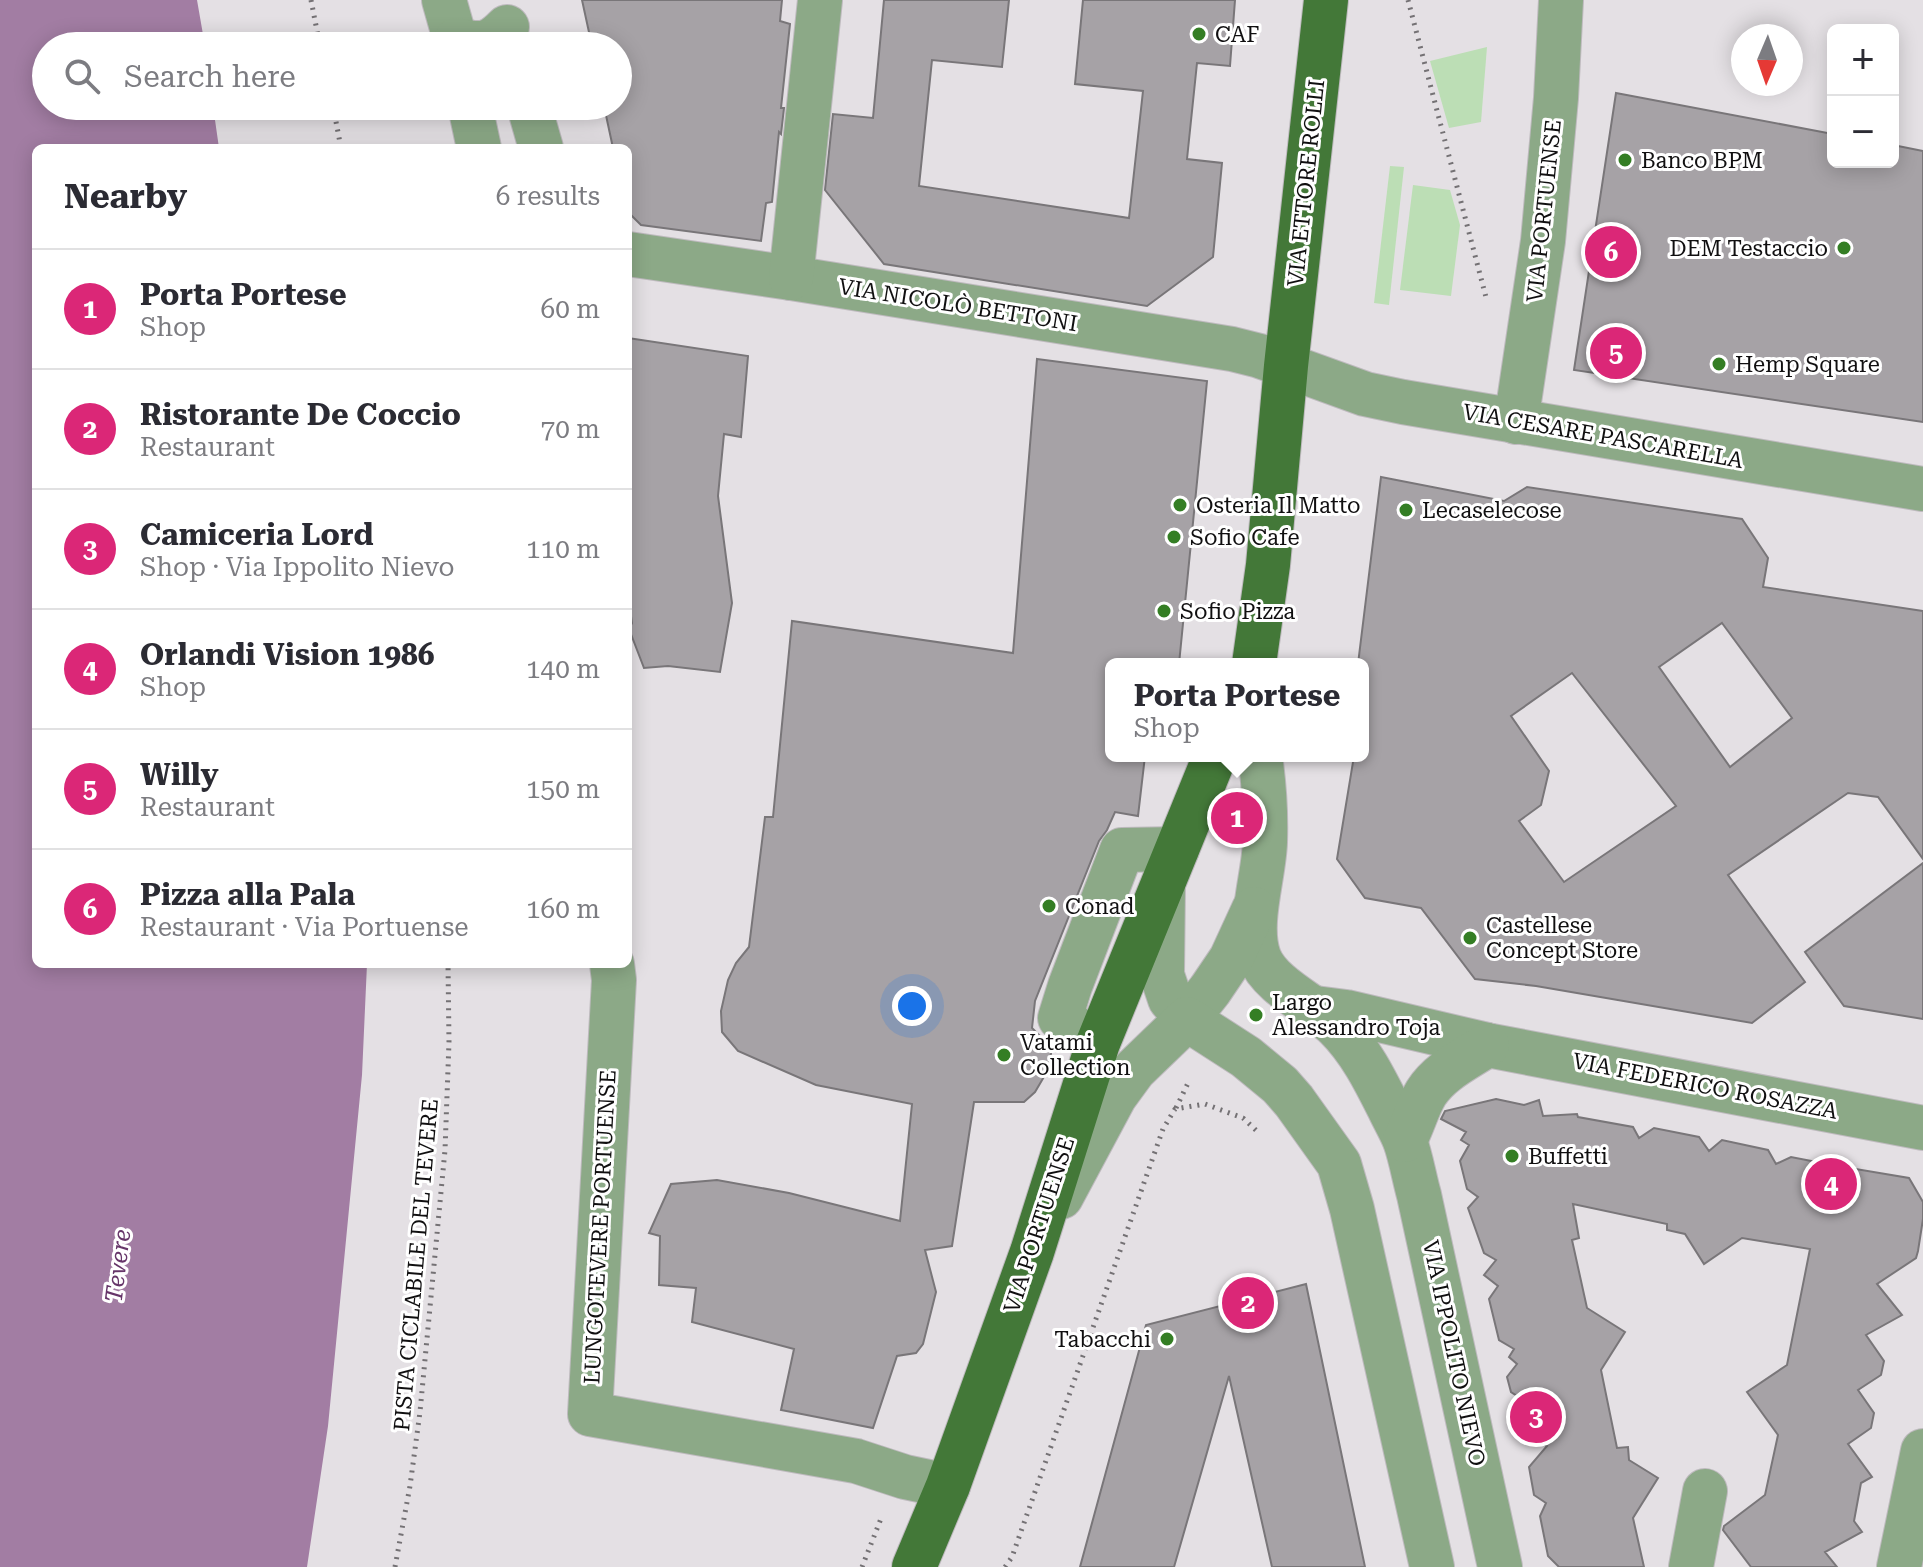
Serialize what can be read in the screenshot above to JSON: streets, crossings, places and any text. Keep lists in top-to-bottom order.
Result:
{
  "streets": {
    "main road": ["VIA ETTORE ROLLI", "VIA PORTUENSE"],
    "street": [
      "VIA NICOLÒ BETTONI",
      "VIA CESARE PASCARELLA",
      "VIA FEDERICO ROSAZZA",
      "LUNGOTEVERE PORTUENSE",
      "VIA IPPOLITO NIEVO"
    ],
    "path": ["PISTA CICLABILE DEL TEVERE"]
  },
  "crossings": [
    ["VIA ETTORE ROLLI", "VIA NICOLÒ BETTONI"],
    ["VIA ETTORE ROLLI", "VIA CESARE PASCARELLA"],
    ["VIA PORTUENSE", "VIA CESARE PASCARELLA"],
    ["VIA PORTUENSE", "LUNGOTEVERE PORTUENSE"],
    ["VIA NICOLÒ BETTONI", "VIA CESARE PASCARELLA"]
  ],
  "water": ["Tevere"],
  "places": [
    "CAF",
    "Banco BPM",
    "DEM Testaccio",
    "Hemp Square",
    "Osteria Il Matto",
    "Lecaselecose",
    "Sofio Cafe",
    "Sofio Pizza",
    "Conad",
    "Castellese Concept Store",
    "Largo Alessandro Toja",
    "Vatami Collection",
    "Buffetti",
    "Tabacchi"
  ],
  "north": "bottom",
  "page": {
    "map_buttons": ["+", "−"],
    "search": "Search here",
    "heading": ["Nearby", "6 results"],
    "pins": [
      "6",
      "5",
      "1",
      "4",
      "2",
      "3"
    ],
    "list": [
      {
        "mark": "1",
        "name": "Porta Portese",
        "note": "Shop",
        "value": "60 m"
      },
      {
        "mark": "2",
        "name": "Ristorante De Coccio",
        "note": "Restaurant",
        "value": "70 m"
      },
      {
        "mark": "3",
        "name": "Camiceria Lord",
        "note": "Shop · Via Ippolito Nievo",
        "value": "110 m"
      },
      {
        "mark": "4",
        "name": "Orlandi Vision 1986",
        "note": "Shop",
        "value": "140 m"
      },
      {
        "mark": "5",
        "name": "Willy",
        "note": "Restaurant",
        "value": "150 m"
      },
      {
        "mark": "6",
        "name": "Pizza alla Pala",
        "note": "Restaurant · Via Portuense",
        "value": "160 m"
      }
    ],
    "popup": ["Porta Portese", "Shop"]
  }
}
